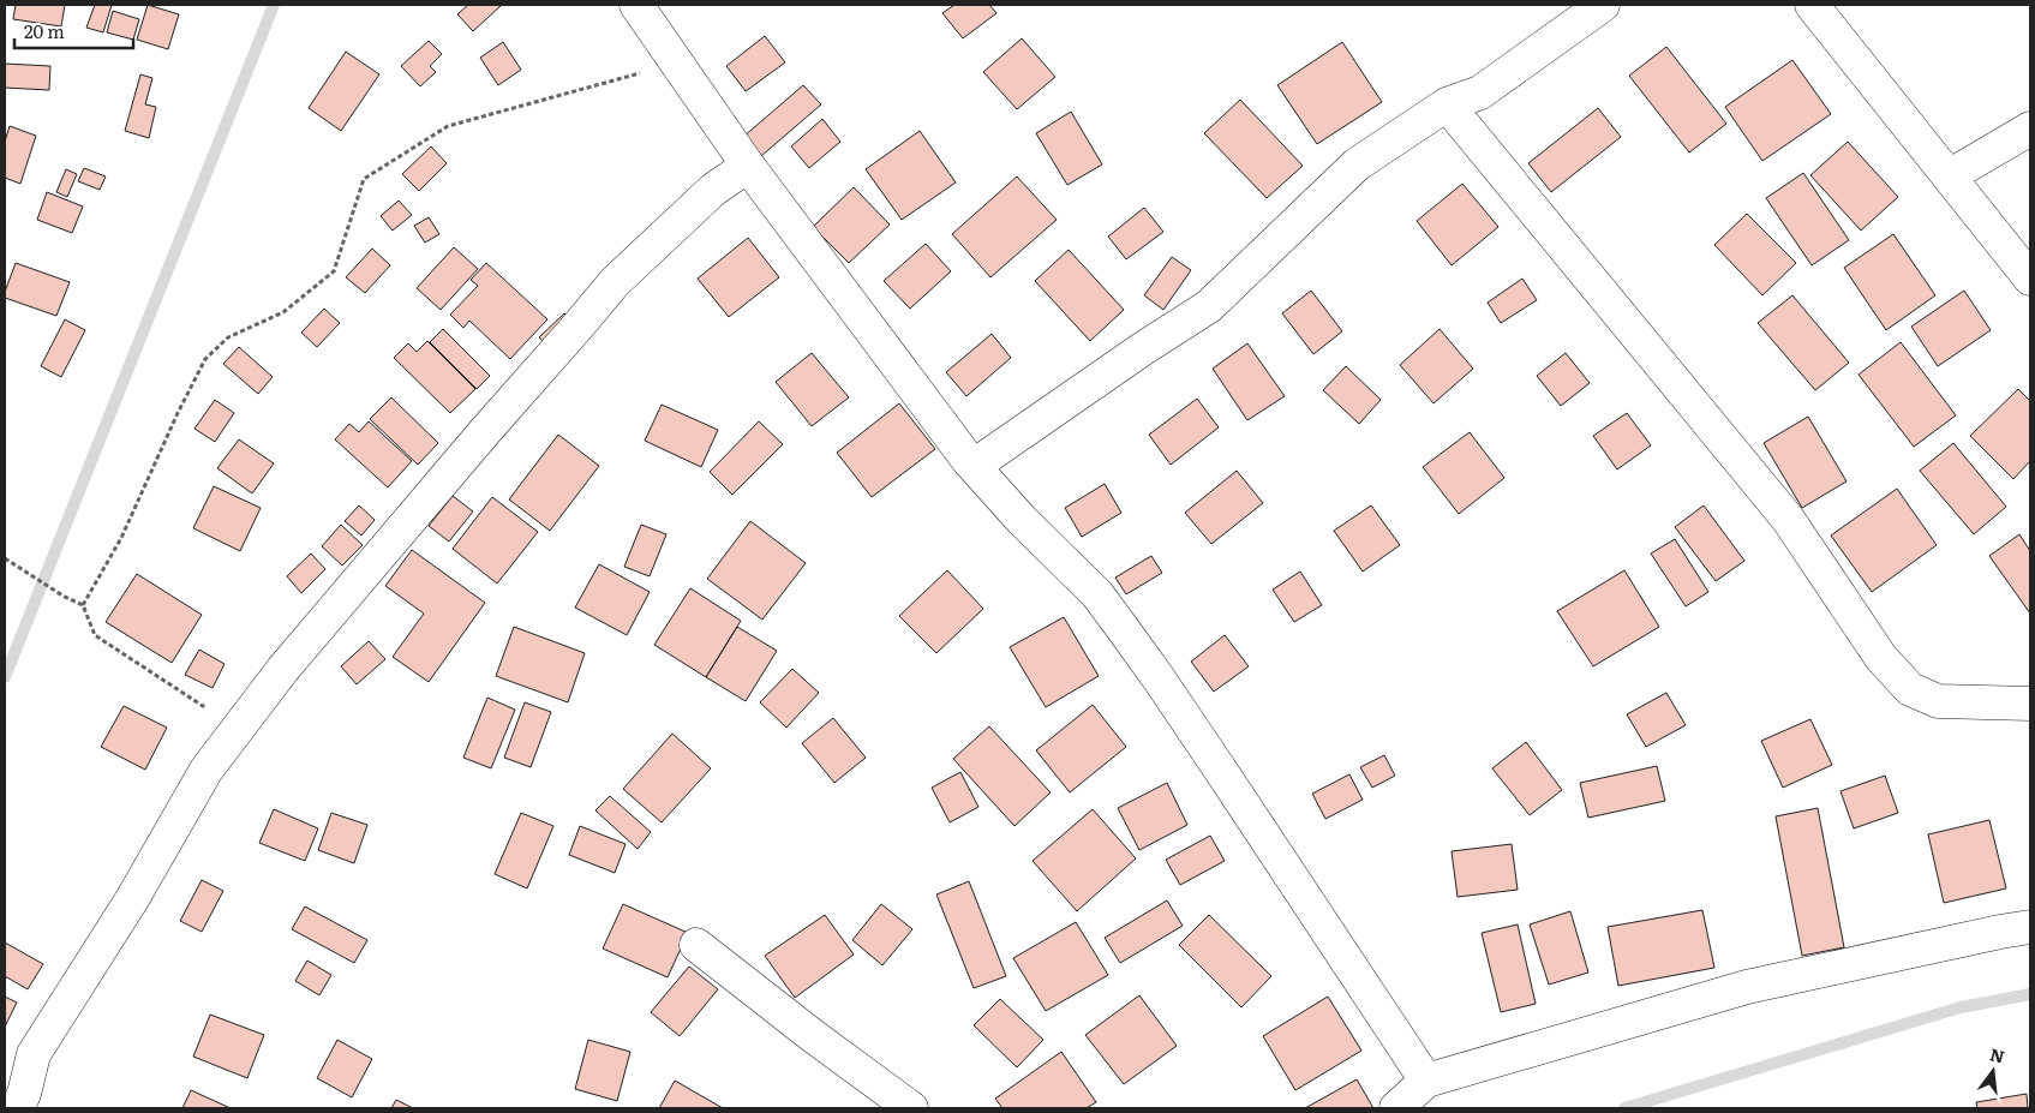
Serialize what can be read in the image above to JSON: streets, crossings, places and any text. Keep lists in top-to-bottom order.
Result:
{
  "scale_bar": "20 m",
  "north": "top"
}
